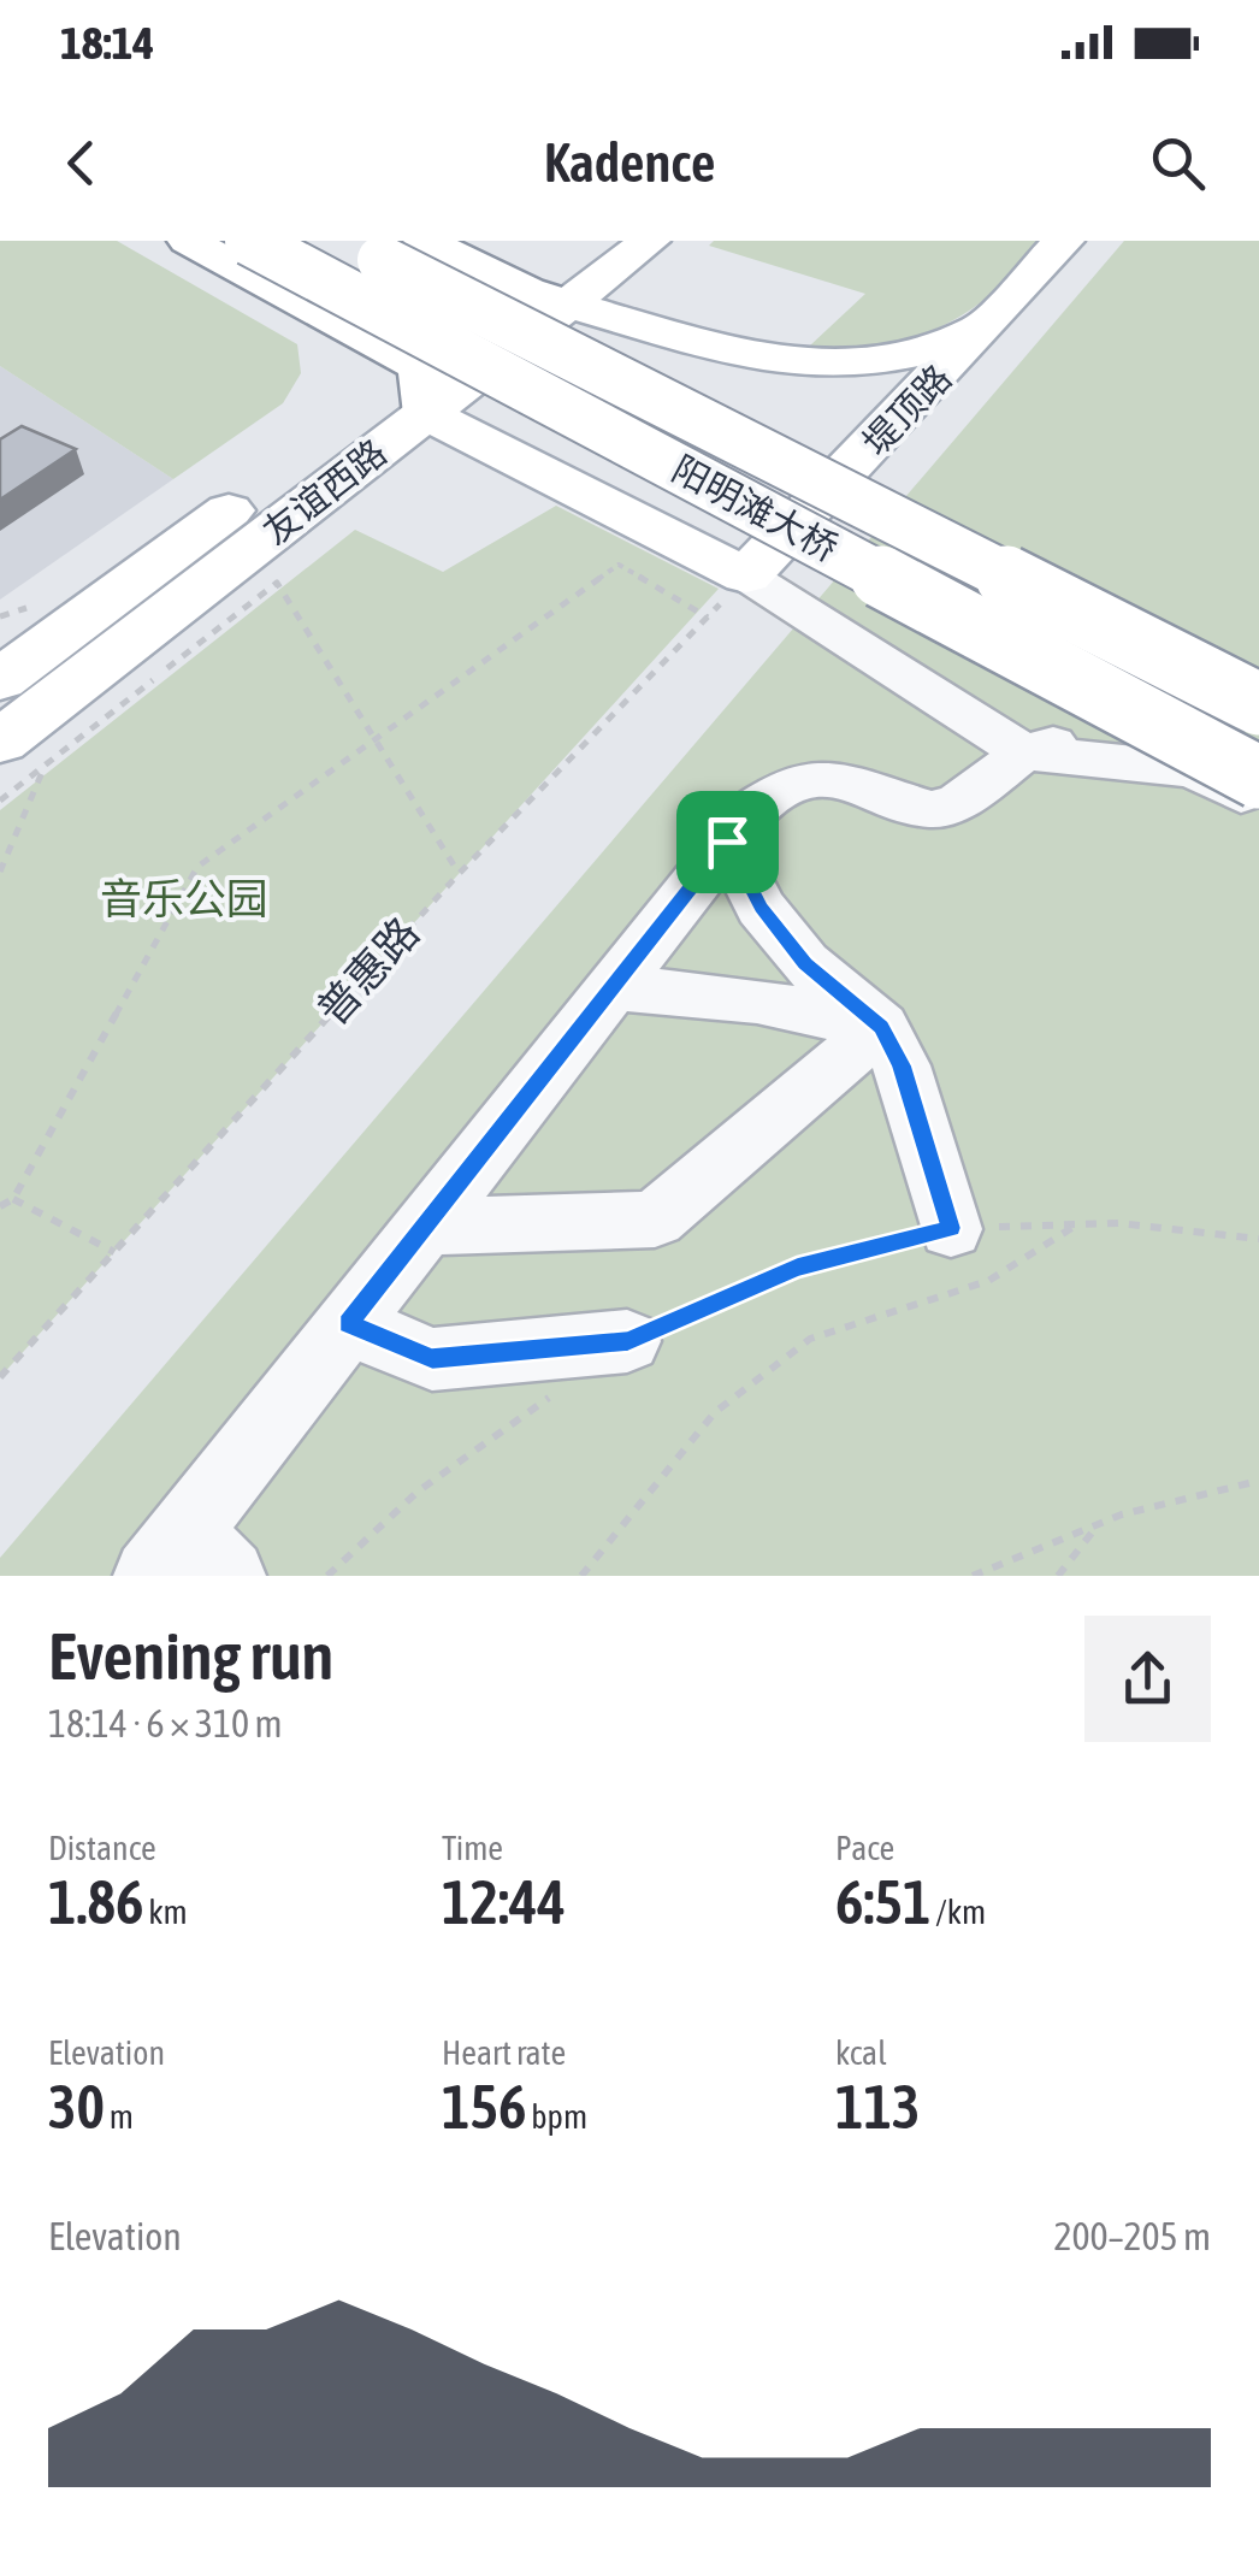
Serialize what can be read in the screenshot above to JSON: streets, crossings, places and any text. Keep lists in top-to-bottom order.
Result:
{
  "streets": {
    "main road": ["堤顶路", "友谊西路", "阳明滩大桥"],
    "path": ["普惠路"]
  },
  "crossings": [
    ["堤顶路", "普惠路"],
    ["友谊西路", "阳明滩大桥"]
  ],
  "parks": ["音乐公园"],
  "page": {
    "status": "18:14",
    "header": "Kadence",
    "heading": ["Evening run", "18:14 · 6 × 310 m"],
    "stats": [
      ["Distance", "1.86 km"],
      ["Time", "12:44"],
      ["Pace", "6:51 /km"],
      ["Elevation", "30 m"],
      ["Heart rate", "156 bpm"],
      ["kcal", "113"]
    ],
    "chart": ["Elevation", "200–205 m"]
  }
}
